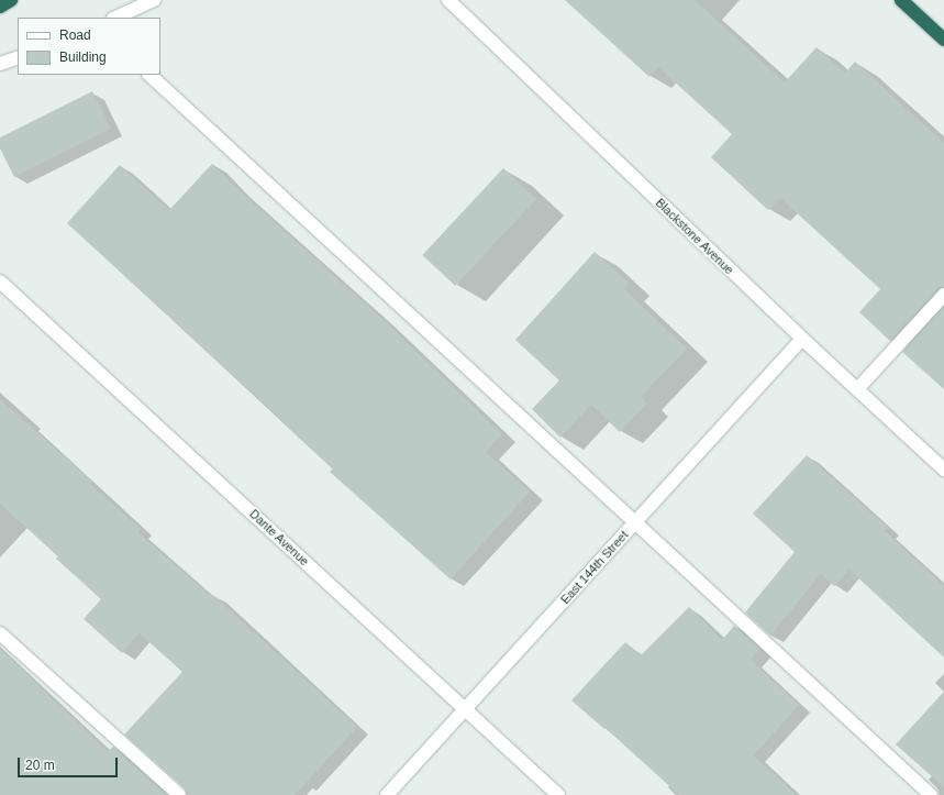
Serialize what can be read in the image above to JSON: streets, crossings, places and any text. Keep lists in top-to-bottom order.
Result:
{
  "streets": {
    "street": ["Blackstone Avenue", "Dante Avenue", "East 144th Street"]
  },
  "crossings": [
    ["Blackstone Avenue", "East 144th Street"],
    ["Dante Avenue", "East 144th Street"]
  ],
  "legend": ["Road", "Building"],
  "scale_bar": "20 m"
}
